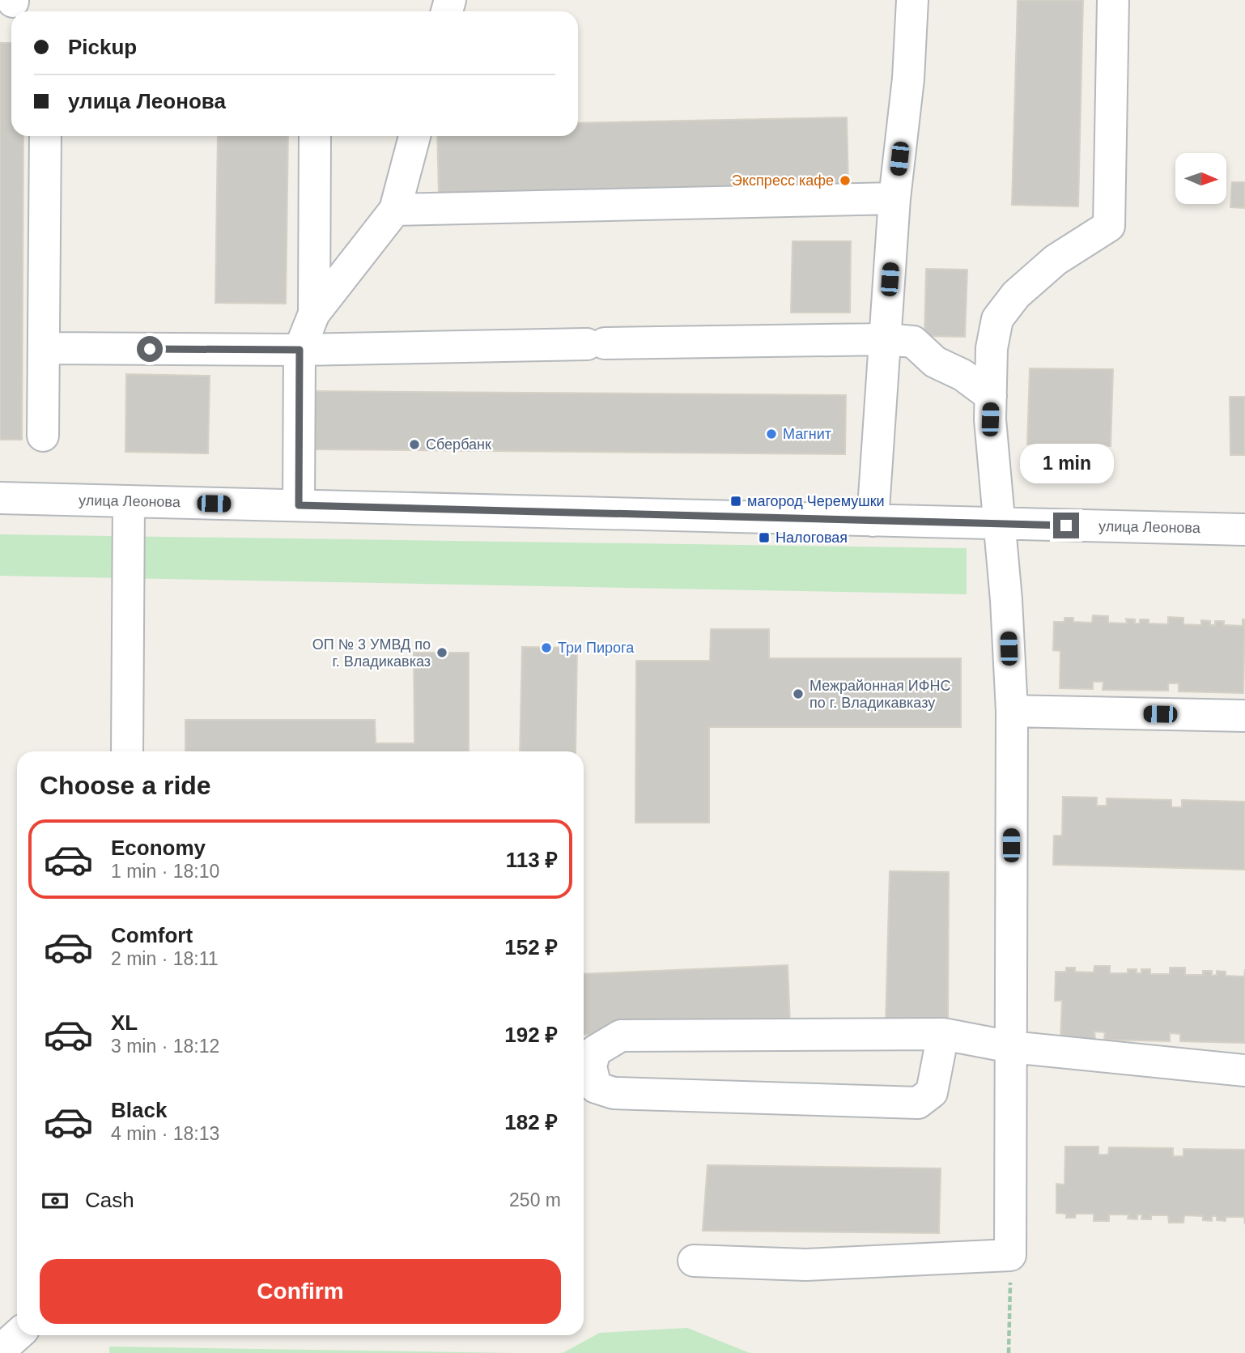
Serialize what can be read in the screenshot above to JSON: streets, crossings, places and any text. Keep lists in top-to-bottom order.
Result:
{
  "streets": {
    "street": ["улица Леонова"]
  },
  "places": {
    "other": [
      "Экспресс кафе",
      "Магнит",
      "Сбербанк",
      "Три Пирога",
      "ОП № 3 УМВД по г. Владикавказ",
      "Межрайонная ИФНС по г. Владикавказу"
    ],
    "transit": ["магород Черемушки", "Налоговая"]
  },
  "north": "right",
  "page": {
    "banner": ["Pickup", "улица Леонова"],
    "bubble": "1 min",
    "heading": "Choose a ride",
    "list": [
      {
        "name": "Economy",
        "note": "1 min · 18:10",
        "value": "113 ₽"
      },
      {
        "name": "Comfort",
        "note": "2 min · 18:11",
        "value": "152 ₽"
      },
      {
        "name": "XL",
        "note": "3 min · 18:12",
        "value": "192 ₽"
      },
      {
        "name": "Black",
        "note": "4 min · 18:13",
        "value": "182 ₽"
      }
    ],
    "pay": ["Cash", "250 m"],
    "buttons": "Confirm"
  }
}
